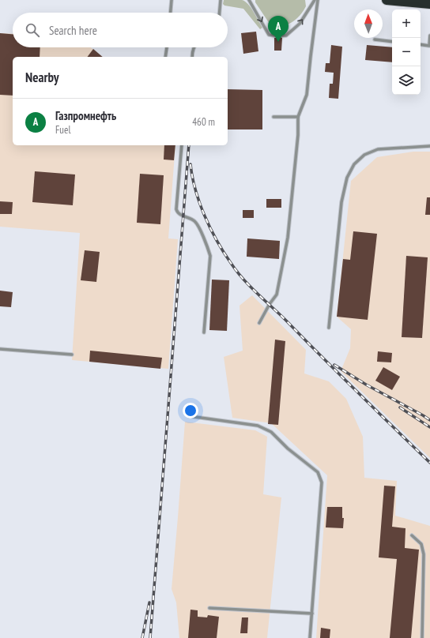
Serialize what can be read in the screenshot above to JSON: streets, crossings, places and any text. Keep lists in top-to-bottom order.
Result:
{
  "north": "top",
  "page": {
    "map_buttons": ["+", "−"],
    "search": "Search here",
    "pins": "A",
    "heading": "Nearby",
    "list": [
      {
        "mark": "A",
        "name": "Газпромнефть",
        "note": "Fuel",
        "value": "460 m"
      }
    ]
  }
}
